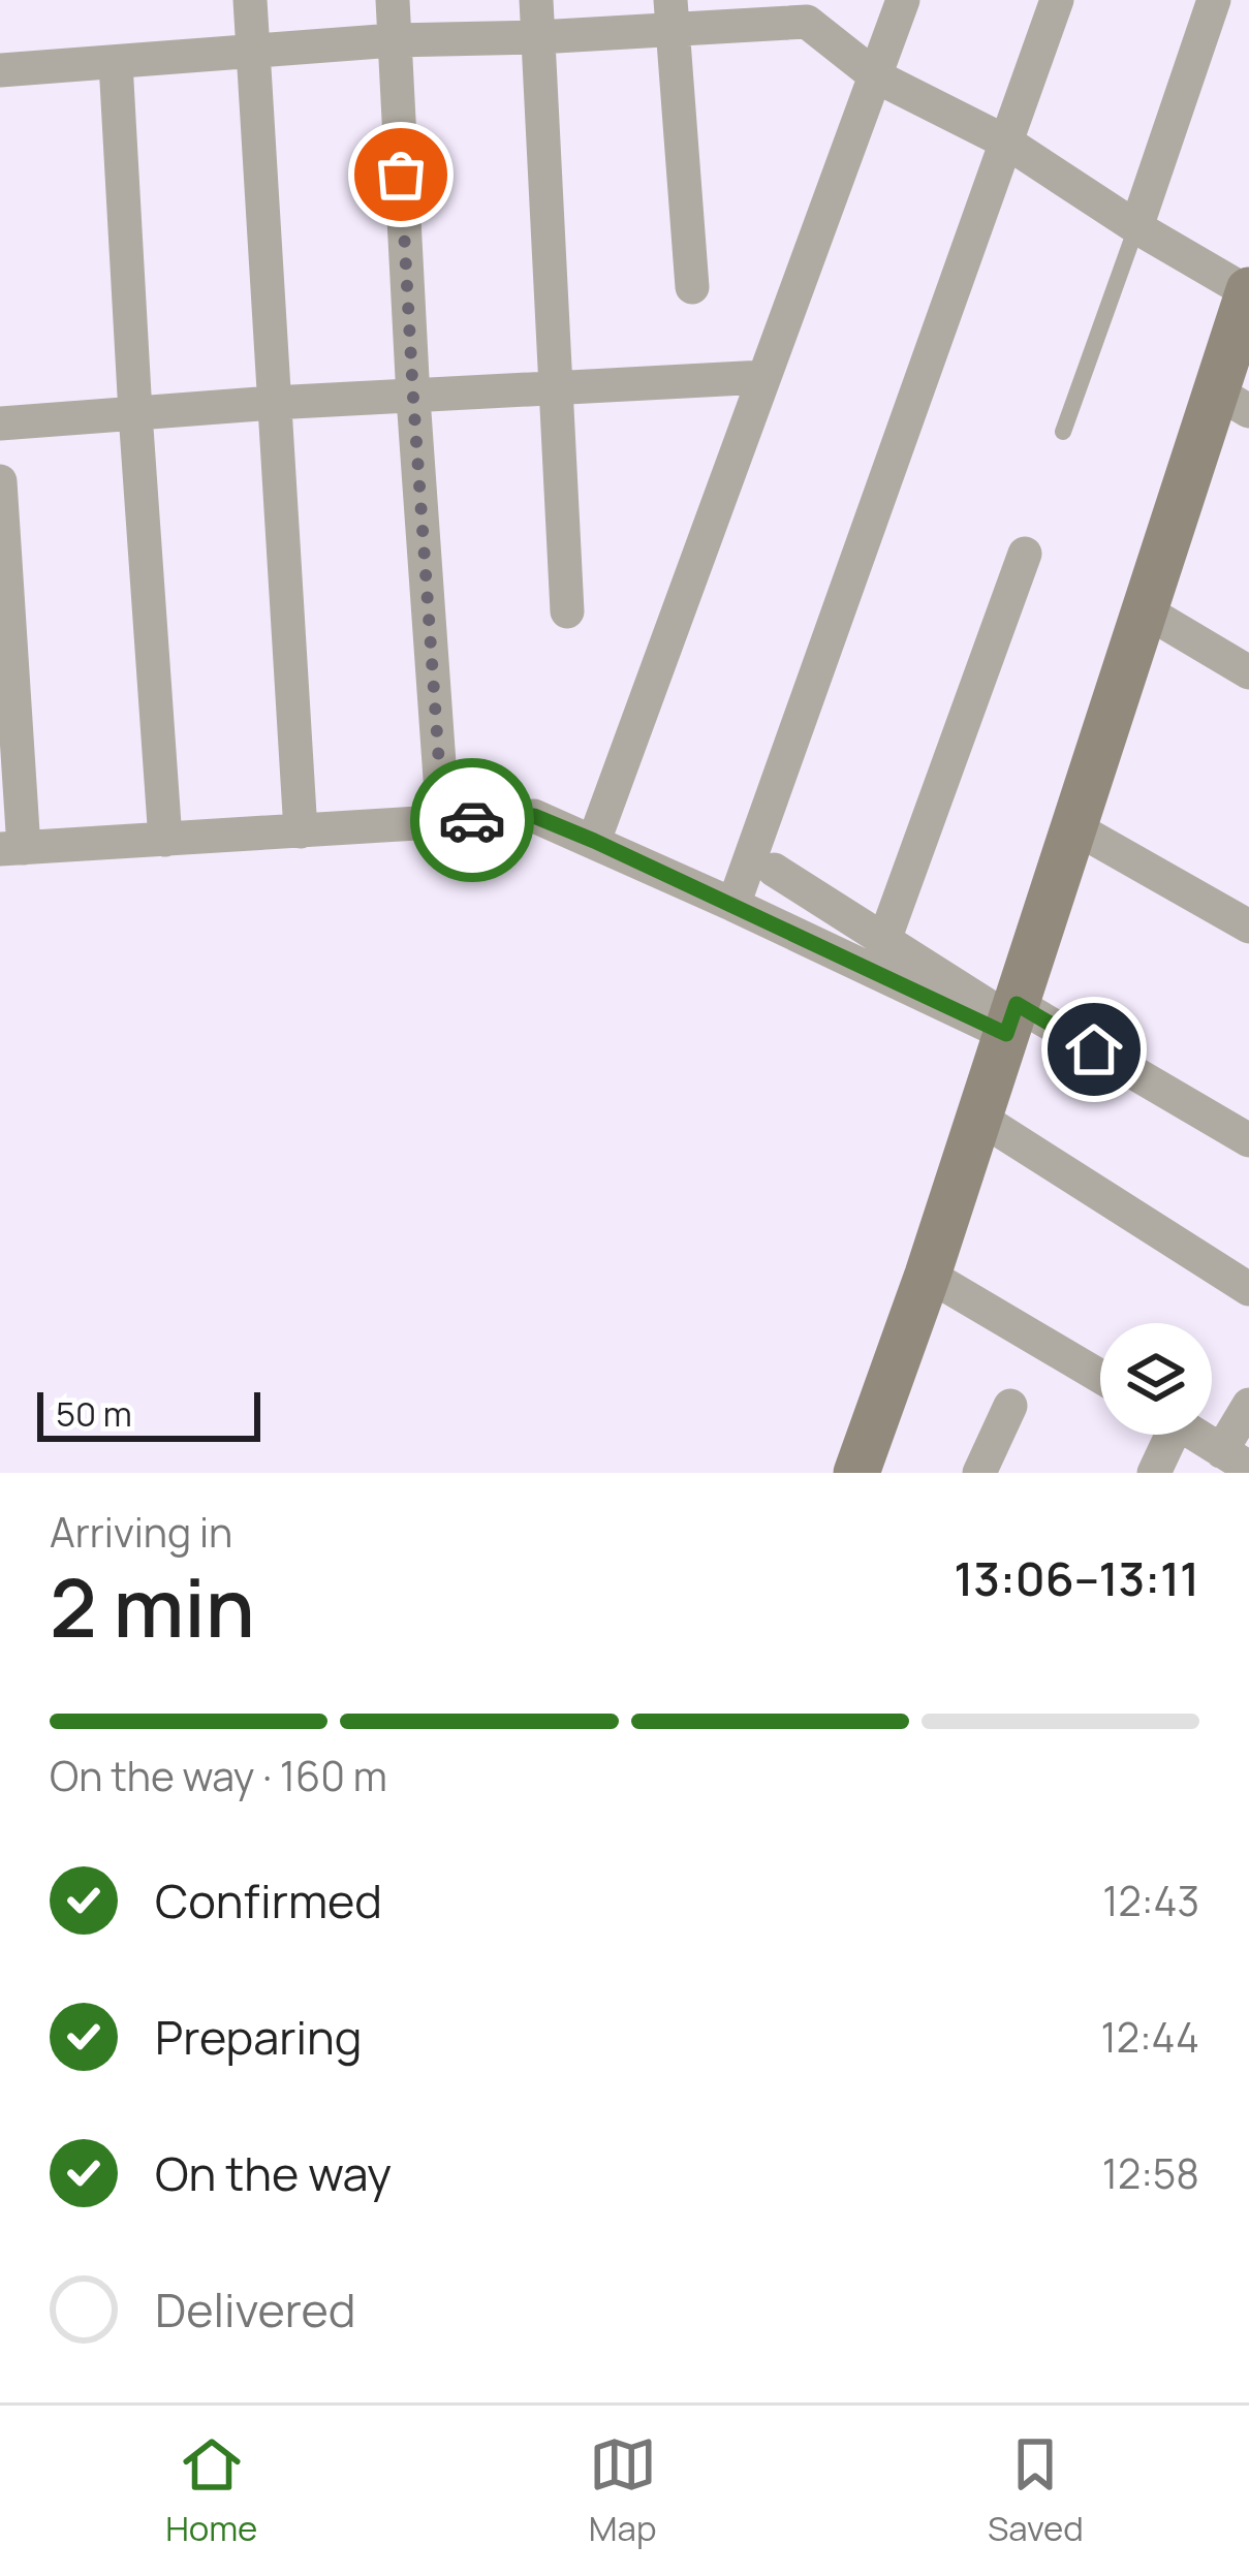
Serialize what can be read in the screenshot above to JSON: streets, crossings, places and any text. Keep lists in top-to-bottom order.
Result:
{
  "scale_bar": "50 m",
  "page": {
    "scale": "50 m",
    "heading": ["2 min", "Arriving in", "13:06–13:11"],
    "bar": "On the way · 160 m",
    "list": [
      ["Confirmed", "12:43"],
      ["Preparing", "12:44"],
      ["On the way", "12:58"],
      "Delivered"
    ],
    "tabs": ["Home", "Map", "Saved"]
  }
}
